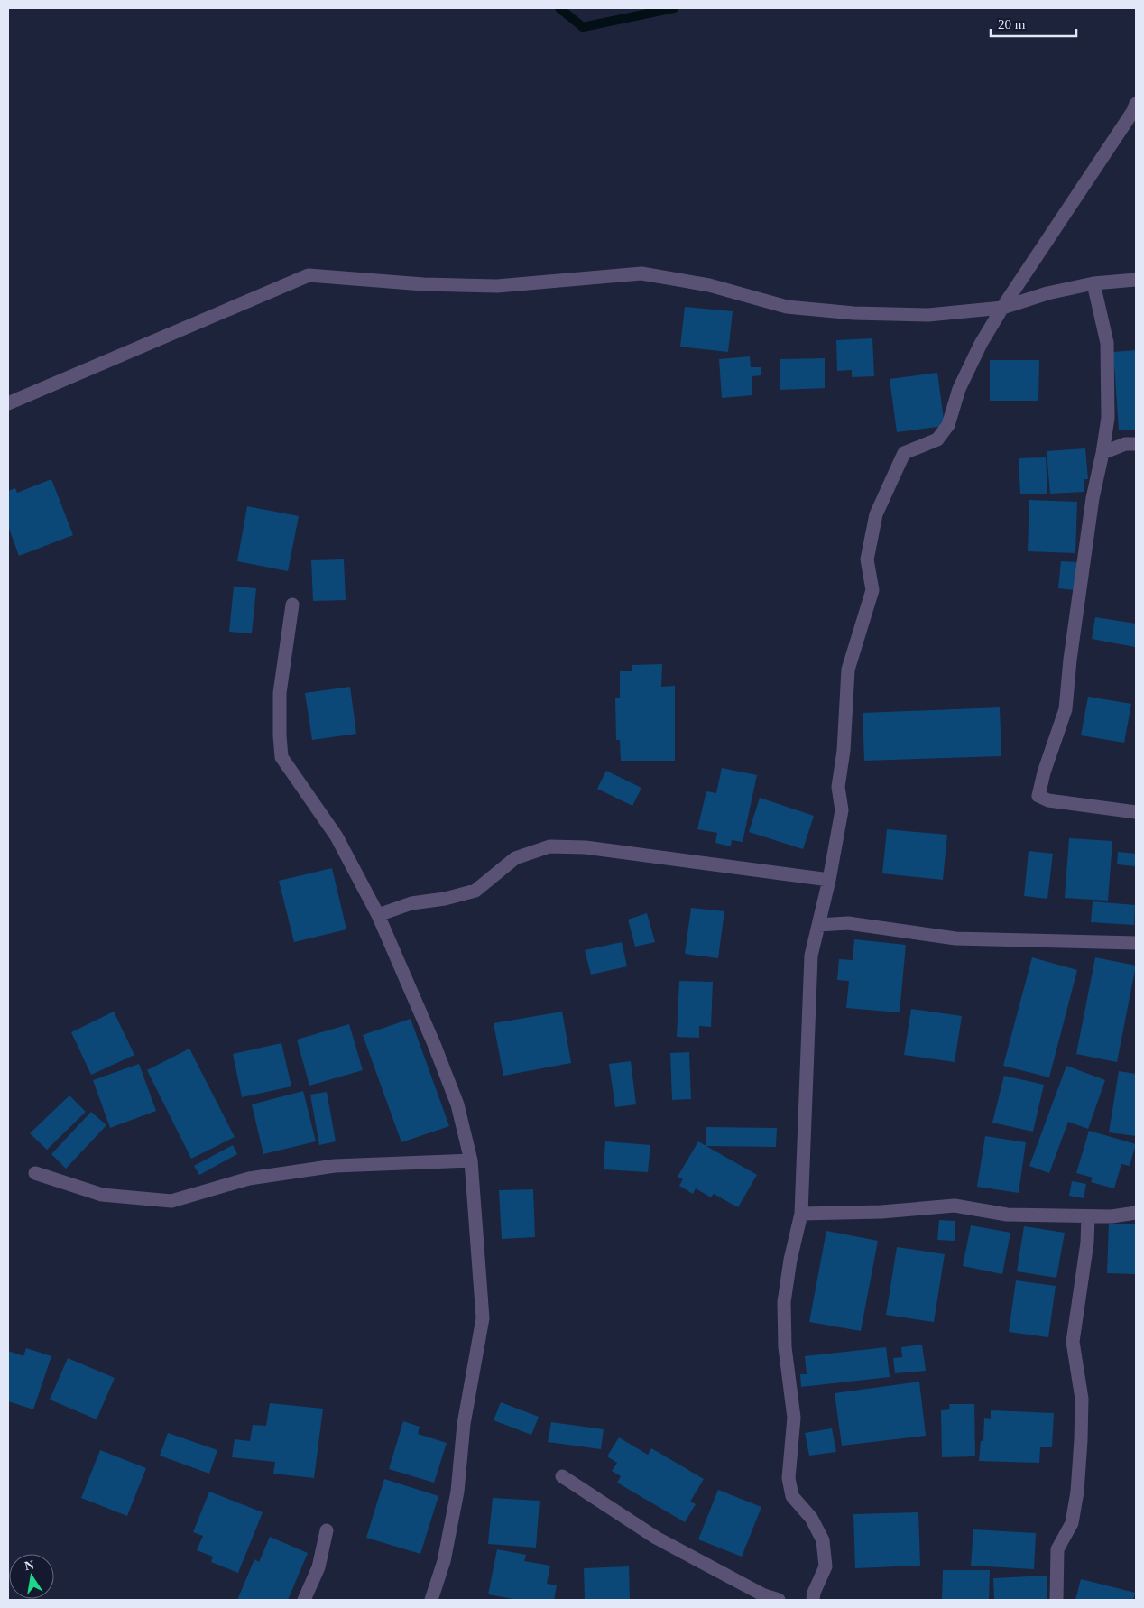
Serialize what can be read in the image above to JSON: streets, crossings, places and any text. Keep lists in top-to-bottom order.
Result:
{
  "scale_bar": "20 m",
  "north": "top"
}
